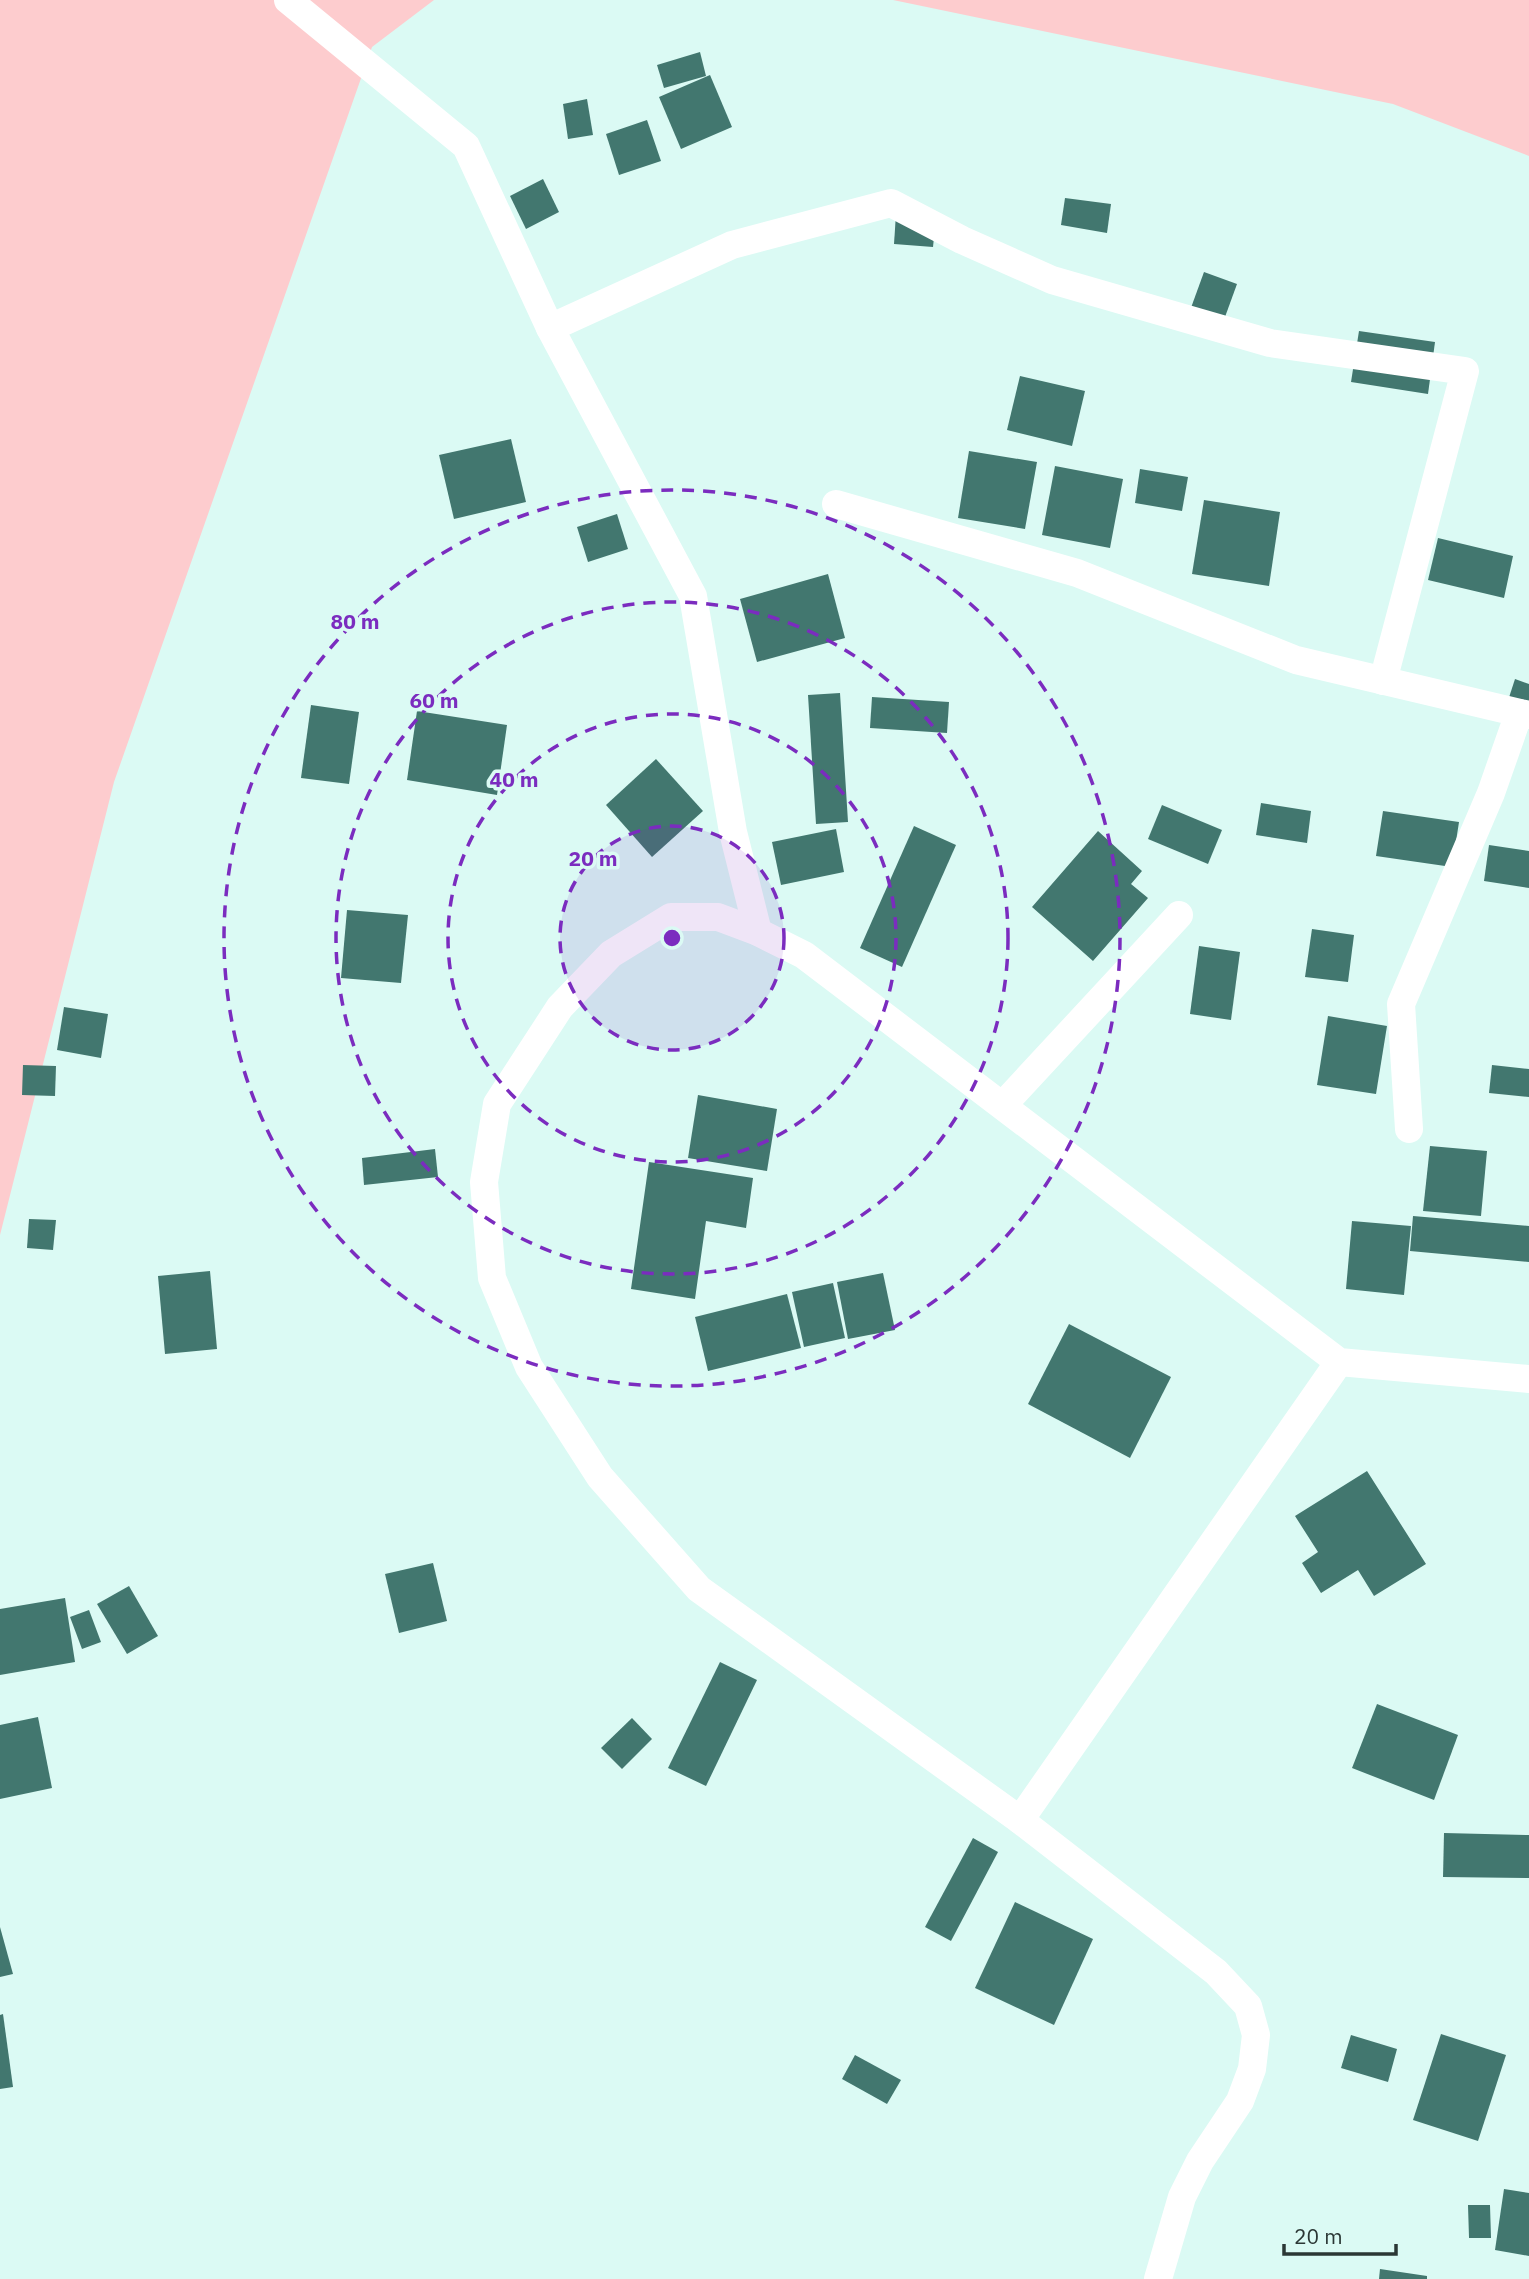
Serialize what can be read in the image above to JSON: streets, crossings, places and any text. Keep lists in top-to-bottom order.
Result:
{
  "scale_bar": "20 m",
  "rings": [
    "80 m",
    "60 m",
    "40 m",
    "20 m"
  ]
}
